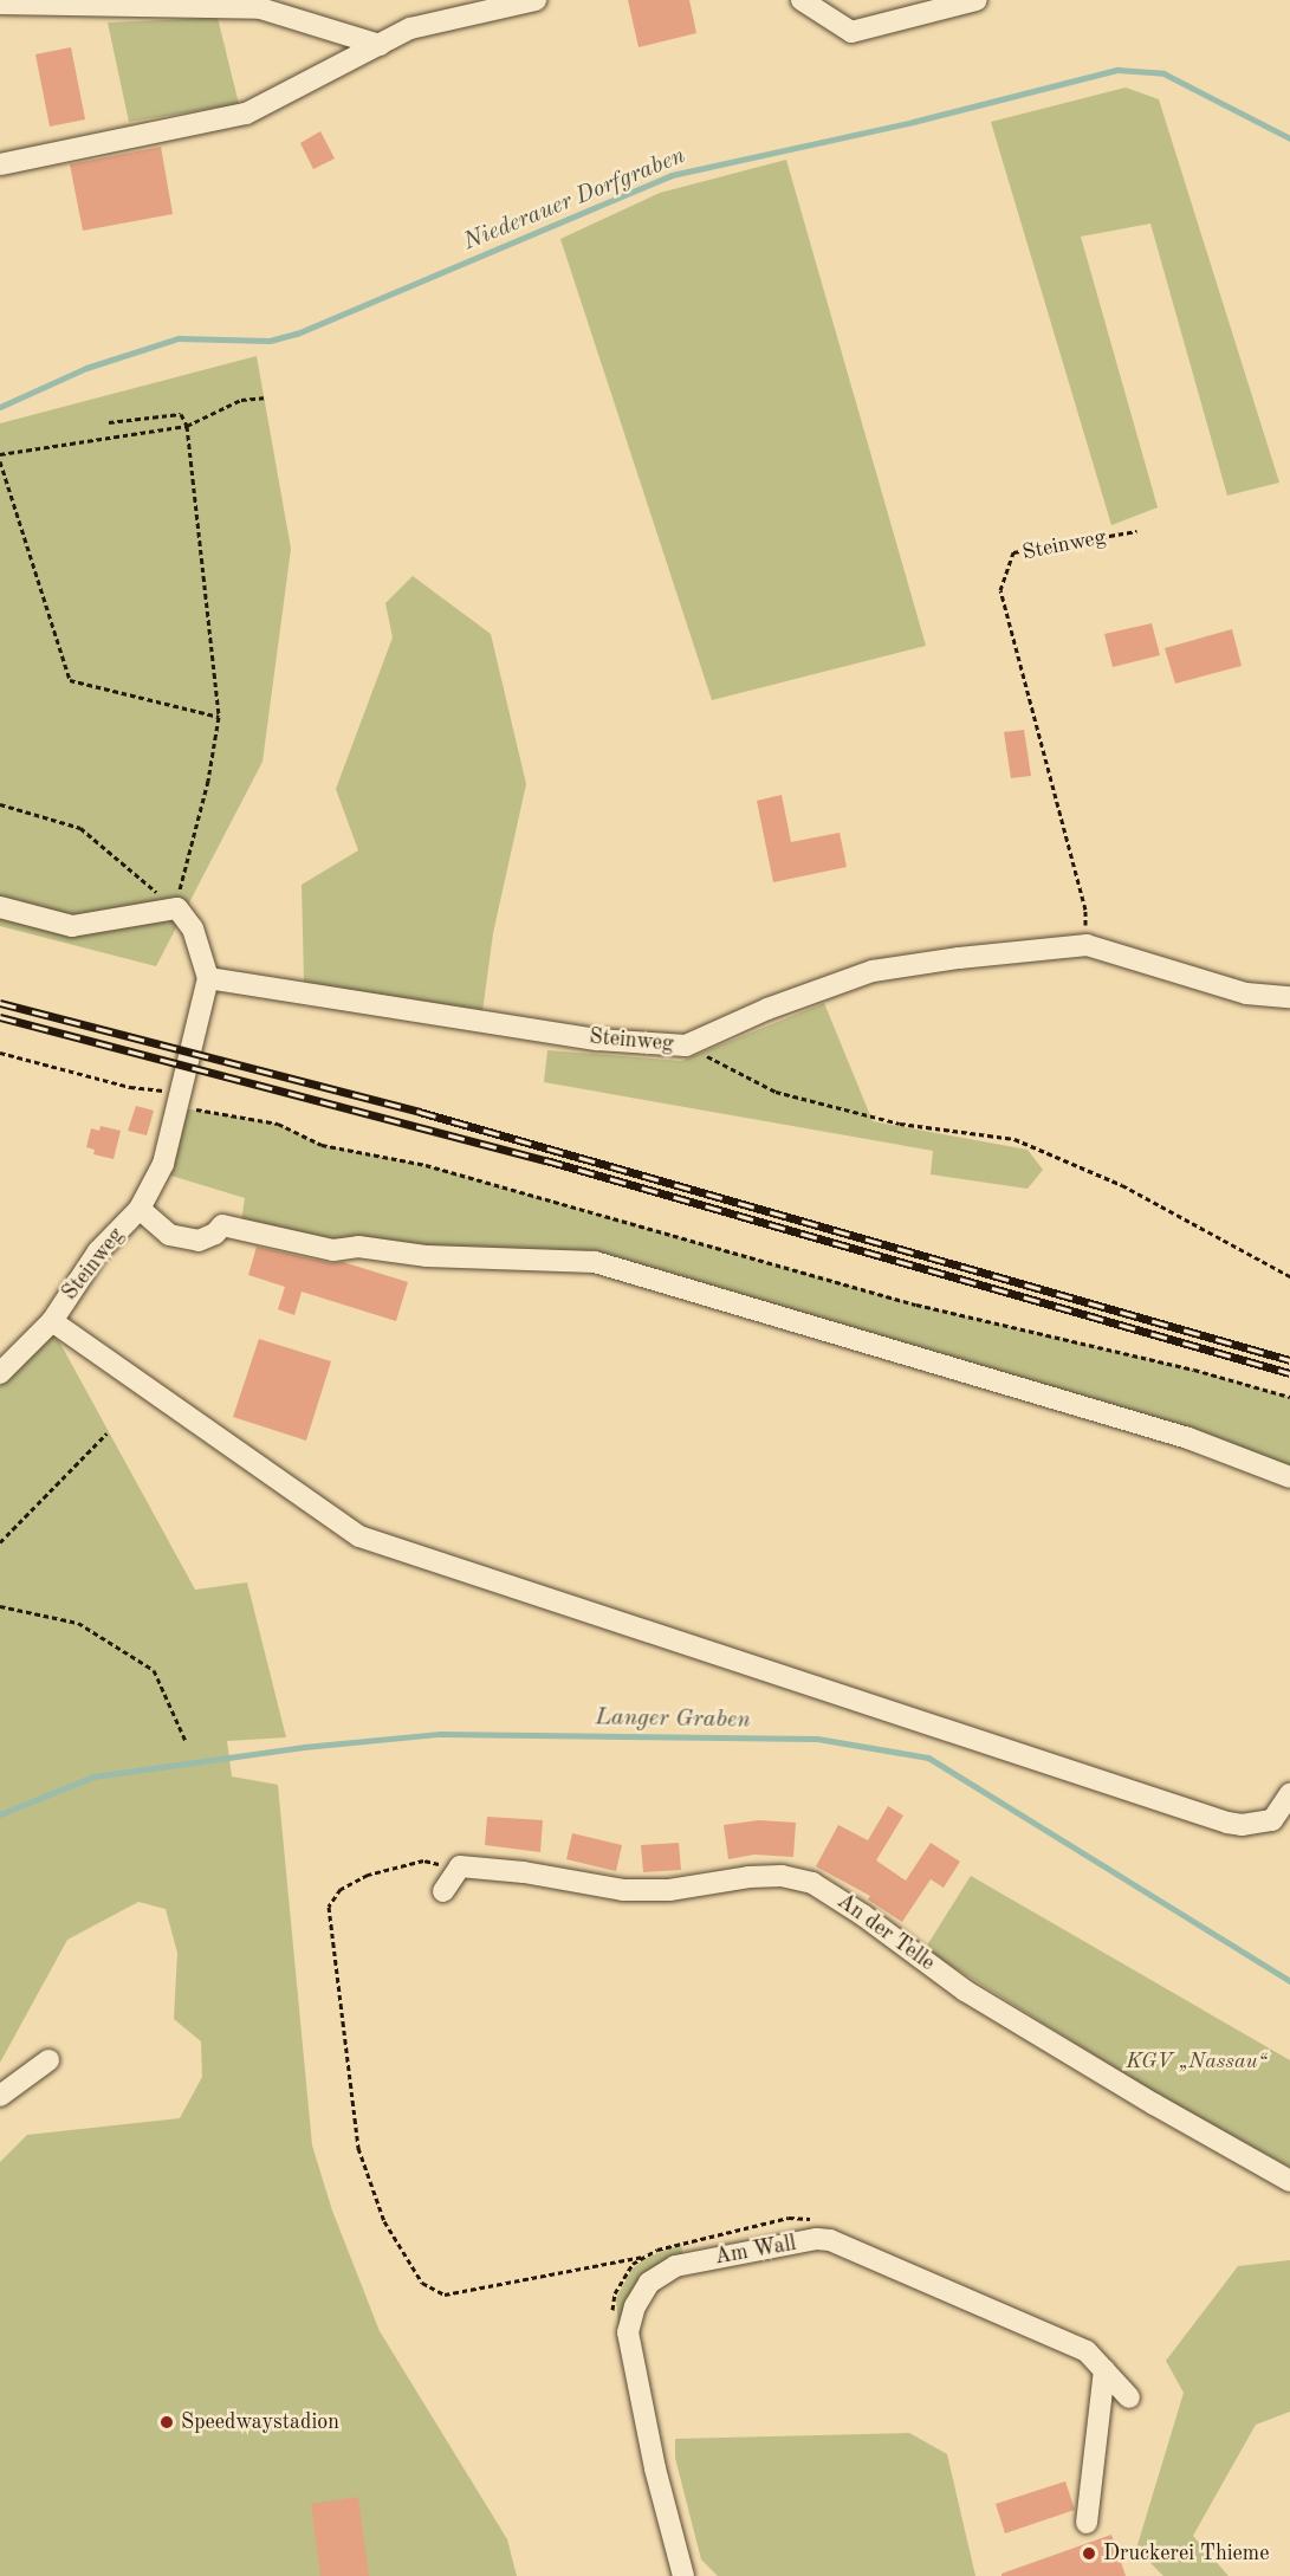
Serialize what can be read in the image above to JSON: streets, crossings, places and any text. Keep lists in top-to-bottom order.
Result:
{
  "streets": {
    "street": ["Steinweg", "An der Telle", "Am Wall"]
  },
  "water": ["Niederauer Dorfgraben", "Langer Graben"],
  "parks": ["KGV „Nassau“"],
  "places": ["Speedwaystadion", "Druckerei Thieme"]
}
